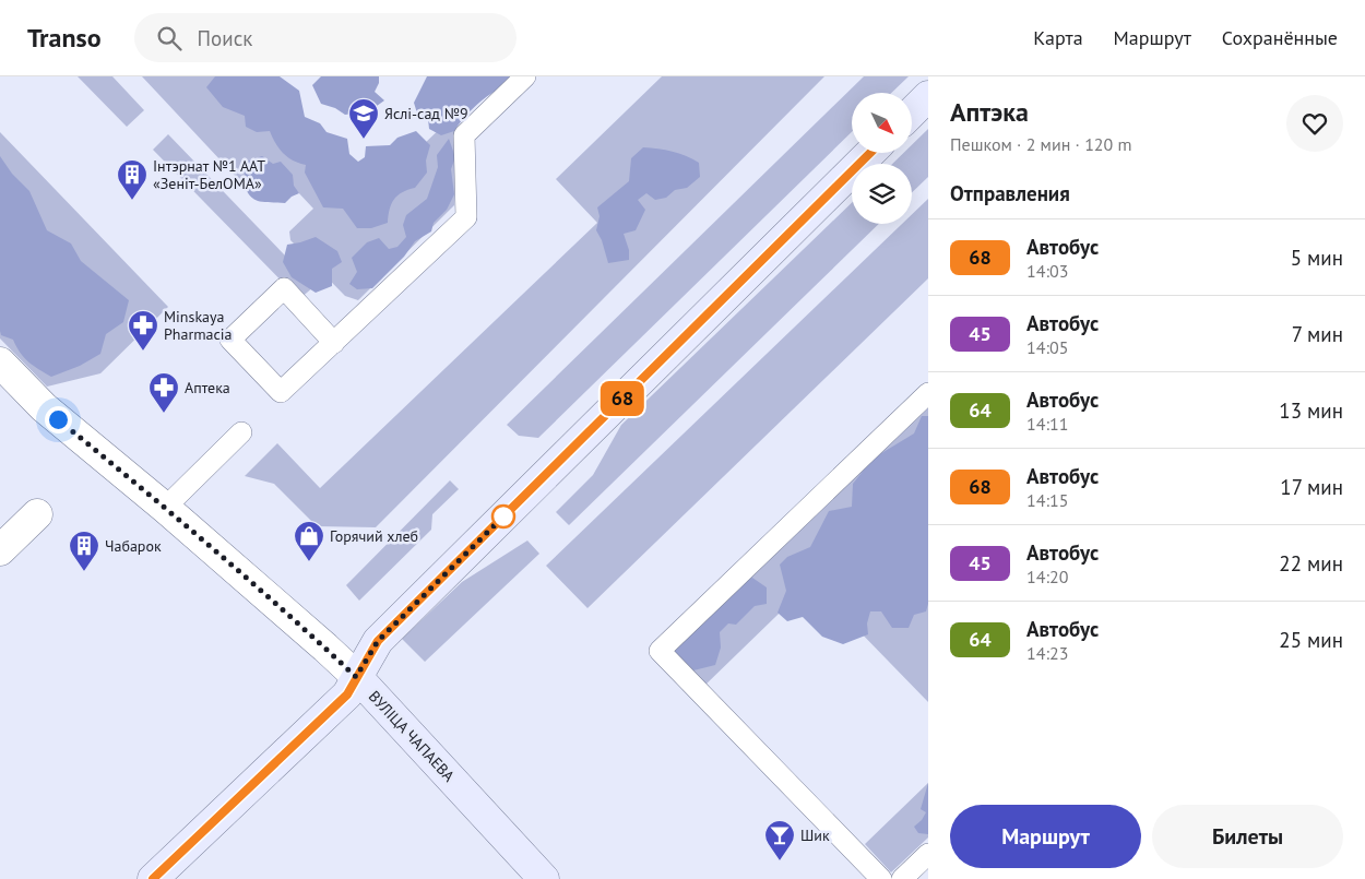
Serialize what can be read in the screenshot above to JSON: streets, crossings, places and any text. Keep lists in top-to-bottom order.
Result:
{
  "streets": {
    "main road": ["ВУЛІЦА ЧАПАЕВА"]
  },
  "places": {
    "school or university": ["Яслі-сад №9"],
    "building": ["Інтэрнат №1 ААТ «Зеніт-БелОМА»", "Чабарок"],
    "pharmacy": ["Minskaya Pharmacia", "Аптека"],
    "shop": ["Горячий хлеб"],
    "bar": ["Шик"]
  },
  "lines": ["bus line 68"],
  "north": "bottom right",
  "page": {
    "header": "Transo",
    "search": "Поиск",
    "nav": ["Карта", "Маршрут", "Сохранённые"],
    "on_map": "68",
    "heading": [
      ["Аптэка", "Пешком · 2 мин · 120 m"],
      "Отправления"
    ],
    "list": [
      {
        "mark": "68",
        "name": "Автобус",
        "note": "14:03",
        "value": "5 мин"
      },
      {
        "mark": "45",
        "name": "Автобус",
        "note": "14:05",
        "value": "7 мин"
      },
      {
        "mark": "64",
        "name": "Автобус",
        "note": "14:11",
        "value": "13 мин"
      },
      {
        "mark": "68",
        "name": "Автобус",
        "note": "14:15",
        "value": "17 мин"
      },
      {
        "mark": "45",
        "name": "Автобус",
        "note": "14:20",
        "value": "22 мин"
      },
      {
        "mark": "64",
        "name": "Автобус",
        "note": "14:23",
        "value": "25 мин"
      }
    ],
    "buttons": ["Маршрут", "Билеты"]
  }
}
